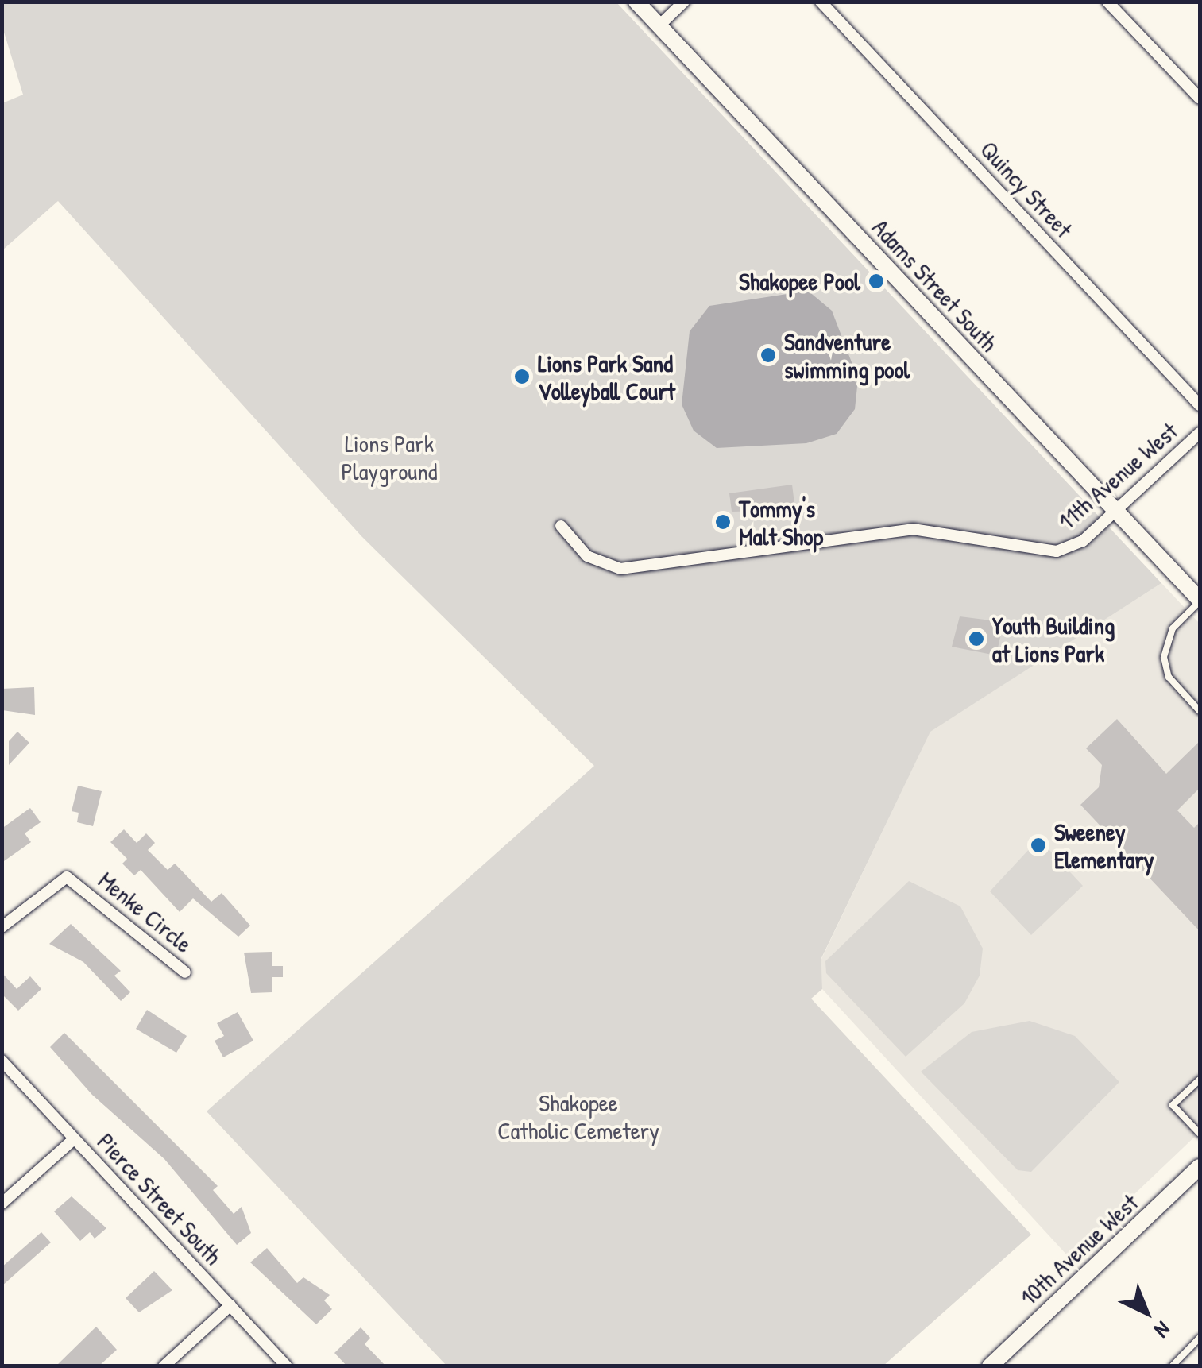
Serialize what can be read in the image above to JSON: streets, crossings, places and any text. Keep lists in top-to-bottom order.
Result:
{
  "streets": {
    "street": [
      "Quincy Street",
      "Adams Street South",
      "11th Avenue West",
      "Menke Circle",
      "Pierce Street South",
      "10th Avenue West"
    ]
  },
  "crossings": [
    ["Adams Street South", "11th Avenue West"]
  ],
  "parks": ["Lions Park Playground", "Shakopee Catholic Cemetery"],
  "places": [
    "Shakopee Pool",
    "Sandventure swimming pool",
    "Lions Park Sand Volleyball Court",
    "Tommy's Malt Shop",
    "Youth Building at Lions Park",
    "Sweeney Elementary"
  ],
  "north": "bottom right"
}
